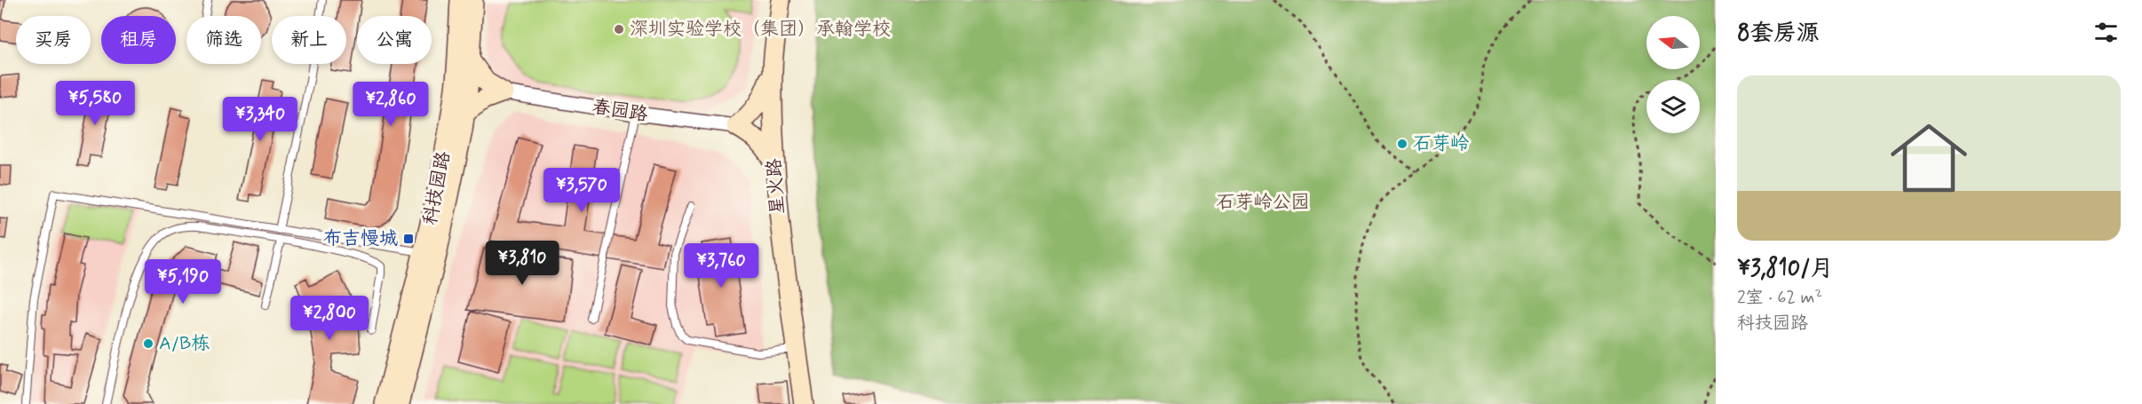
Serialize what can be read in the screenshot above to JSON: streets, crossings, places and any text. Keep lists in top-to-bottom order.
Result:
{
  "streets": {
    "main road": ["春园路", "星火路", "科技园路"]
  },
  "crossings": [
    ["春园路", "星火路"],
    ["春园路", "科技园路"]
  ],
  "parks": ["石芽岭公园"],
  "places": {
    "other": ["深圳实验学校（集团）承翰学校", "石芽岭", "A/B栋"],
    "transit": ["布吉慢城"]
  },
  "north": "left",
  "page": {
    "heading": "8套房源",
    "chip": [
      "买房",
      "租房",
      "筛选",
      "新上",
      "公寓"
    ],
    "list": [
      {
        "name": "¥3,810/月",
        "note": "2室 · 62 m² · 科技园路"
      }
    ],
    "price": [
      "¥5,580",
      "¥2,860",
      "¥3,340",
      "¥3,570",
      "¥3,810",
      "¥3,760",
      "¥5,190",
      "¥2,800"
    ]
  }
}
